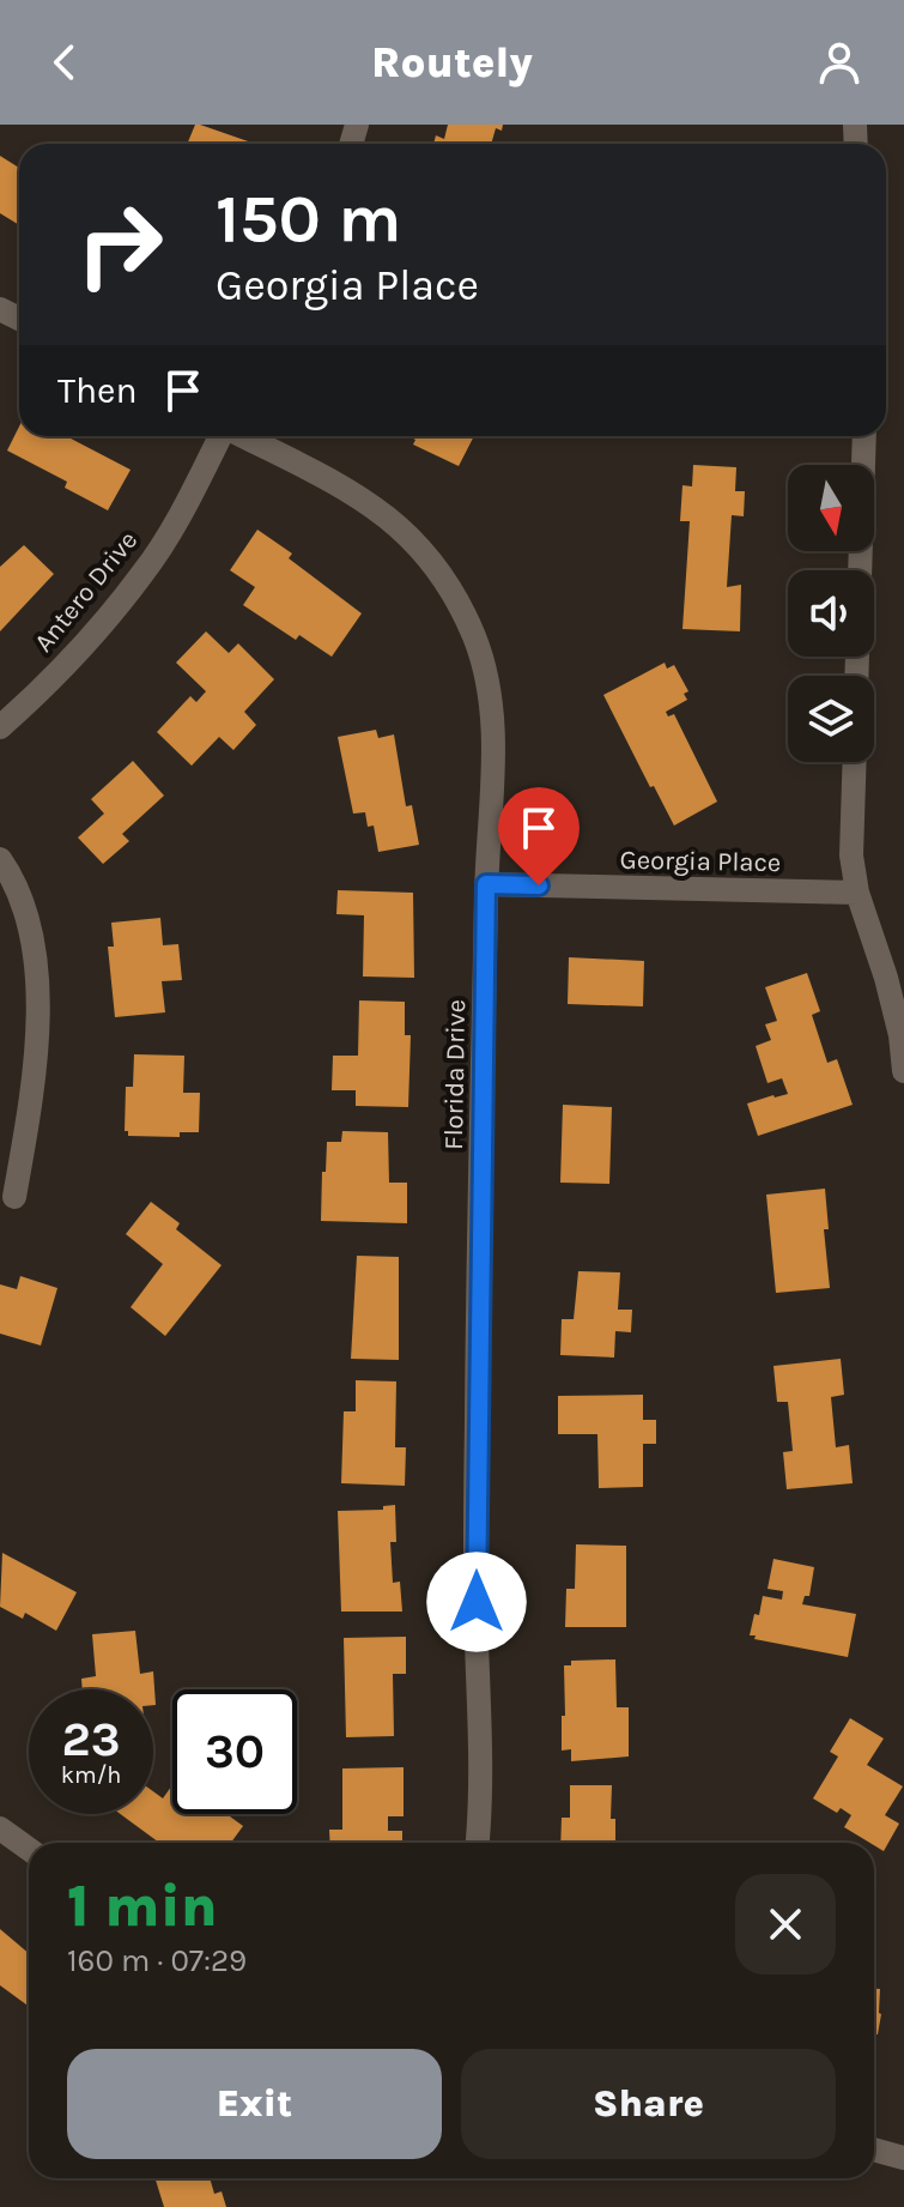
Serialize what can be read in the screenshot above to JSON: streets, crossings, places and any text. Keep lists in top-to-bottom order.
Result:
{
  "streets": {
    "street": ["Antero Drive", "Georgia Place", "Florida Drive"]
  },
  "crossings": [
    ["Georgia Place", "Florida Drive"]
  ],
  "north": "bottom",
  "page": {
    "header": "Routely",
    "turn": ["150 m", "Georgia Place"],
    "then": "Then",
    "speed": "23 km/h",
    "limit": "30",
    "heading": ["1 min", "160 m · 07:29"],
    "buttons": ["Exit", "Share"]
  }
}
